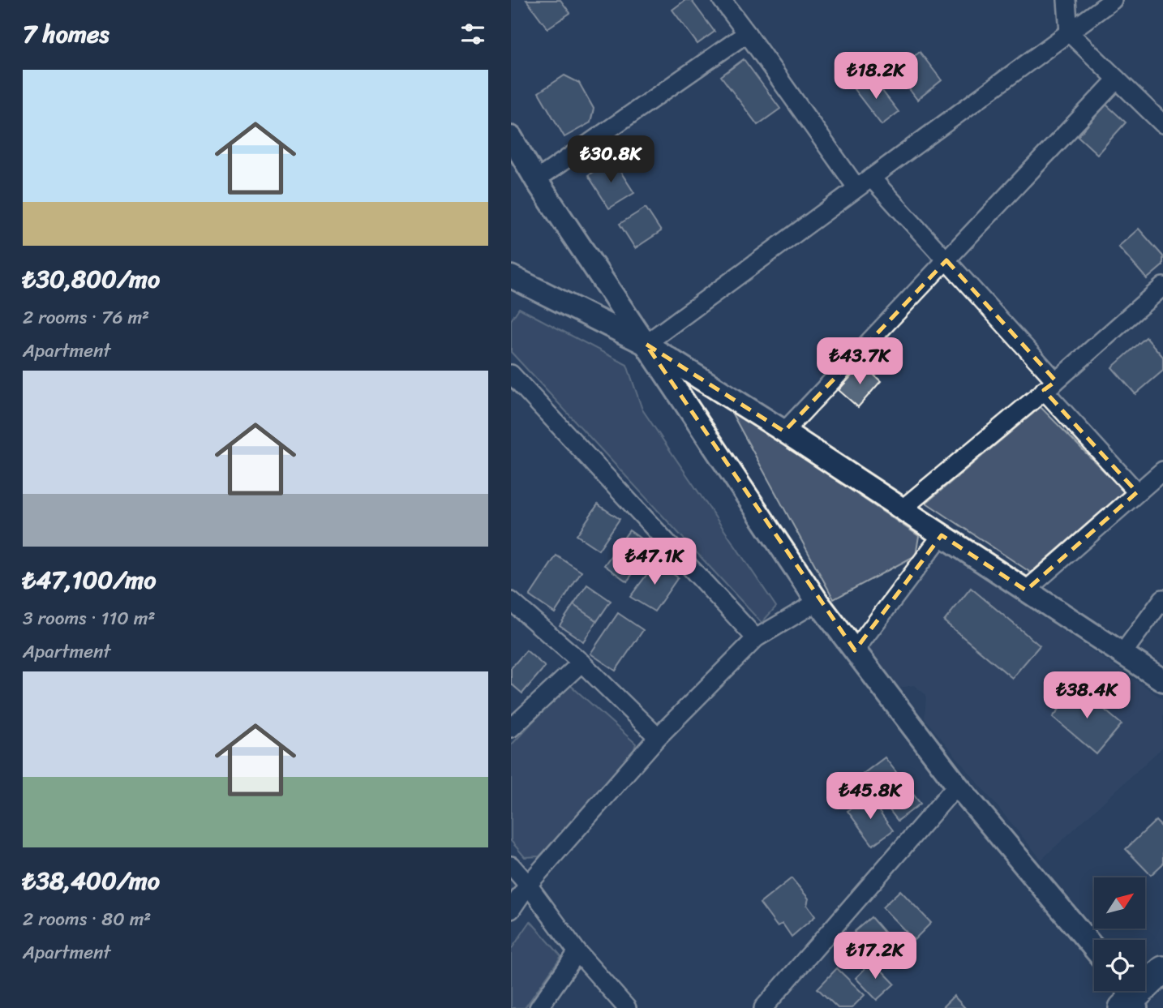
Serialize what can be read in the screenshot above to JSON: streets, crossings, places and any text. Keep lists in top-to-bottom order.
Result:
{
  "north": "top right",
  "page": {
    "heading": "7 homes",
    "price": [
      "₺18.2K",
      "₺30.8K",
      "₺43.7K",
      "₺47.1K",
      "₺38.4K",
      "₺45.8K",
      "₺17.2K"
    ],
    "list": [
      {
        "name": "₺30,800/mo",
        "note": "2 rooms · 76 m² · Apartment"
      },
      {
        "name": "₺47,100/mo",
        "note": "3 rooms · 110 m² · Apartment"
      },
      {
        "name": "₺38,400/mo",
        "note": "2 rooms · 80 m² · Apartment"
      }
    ]
  }
}
